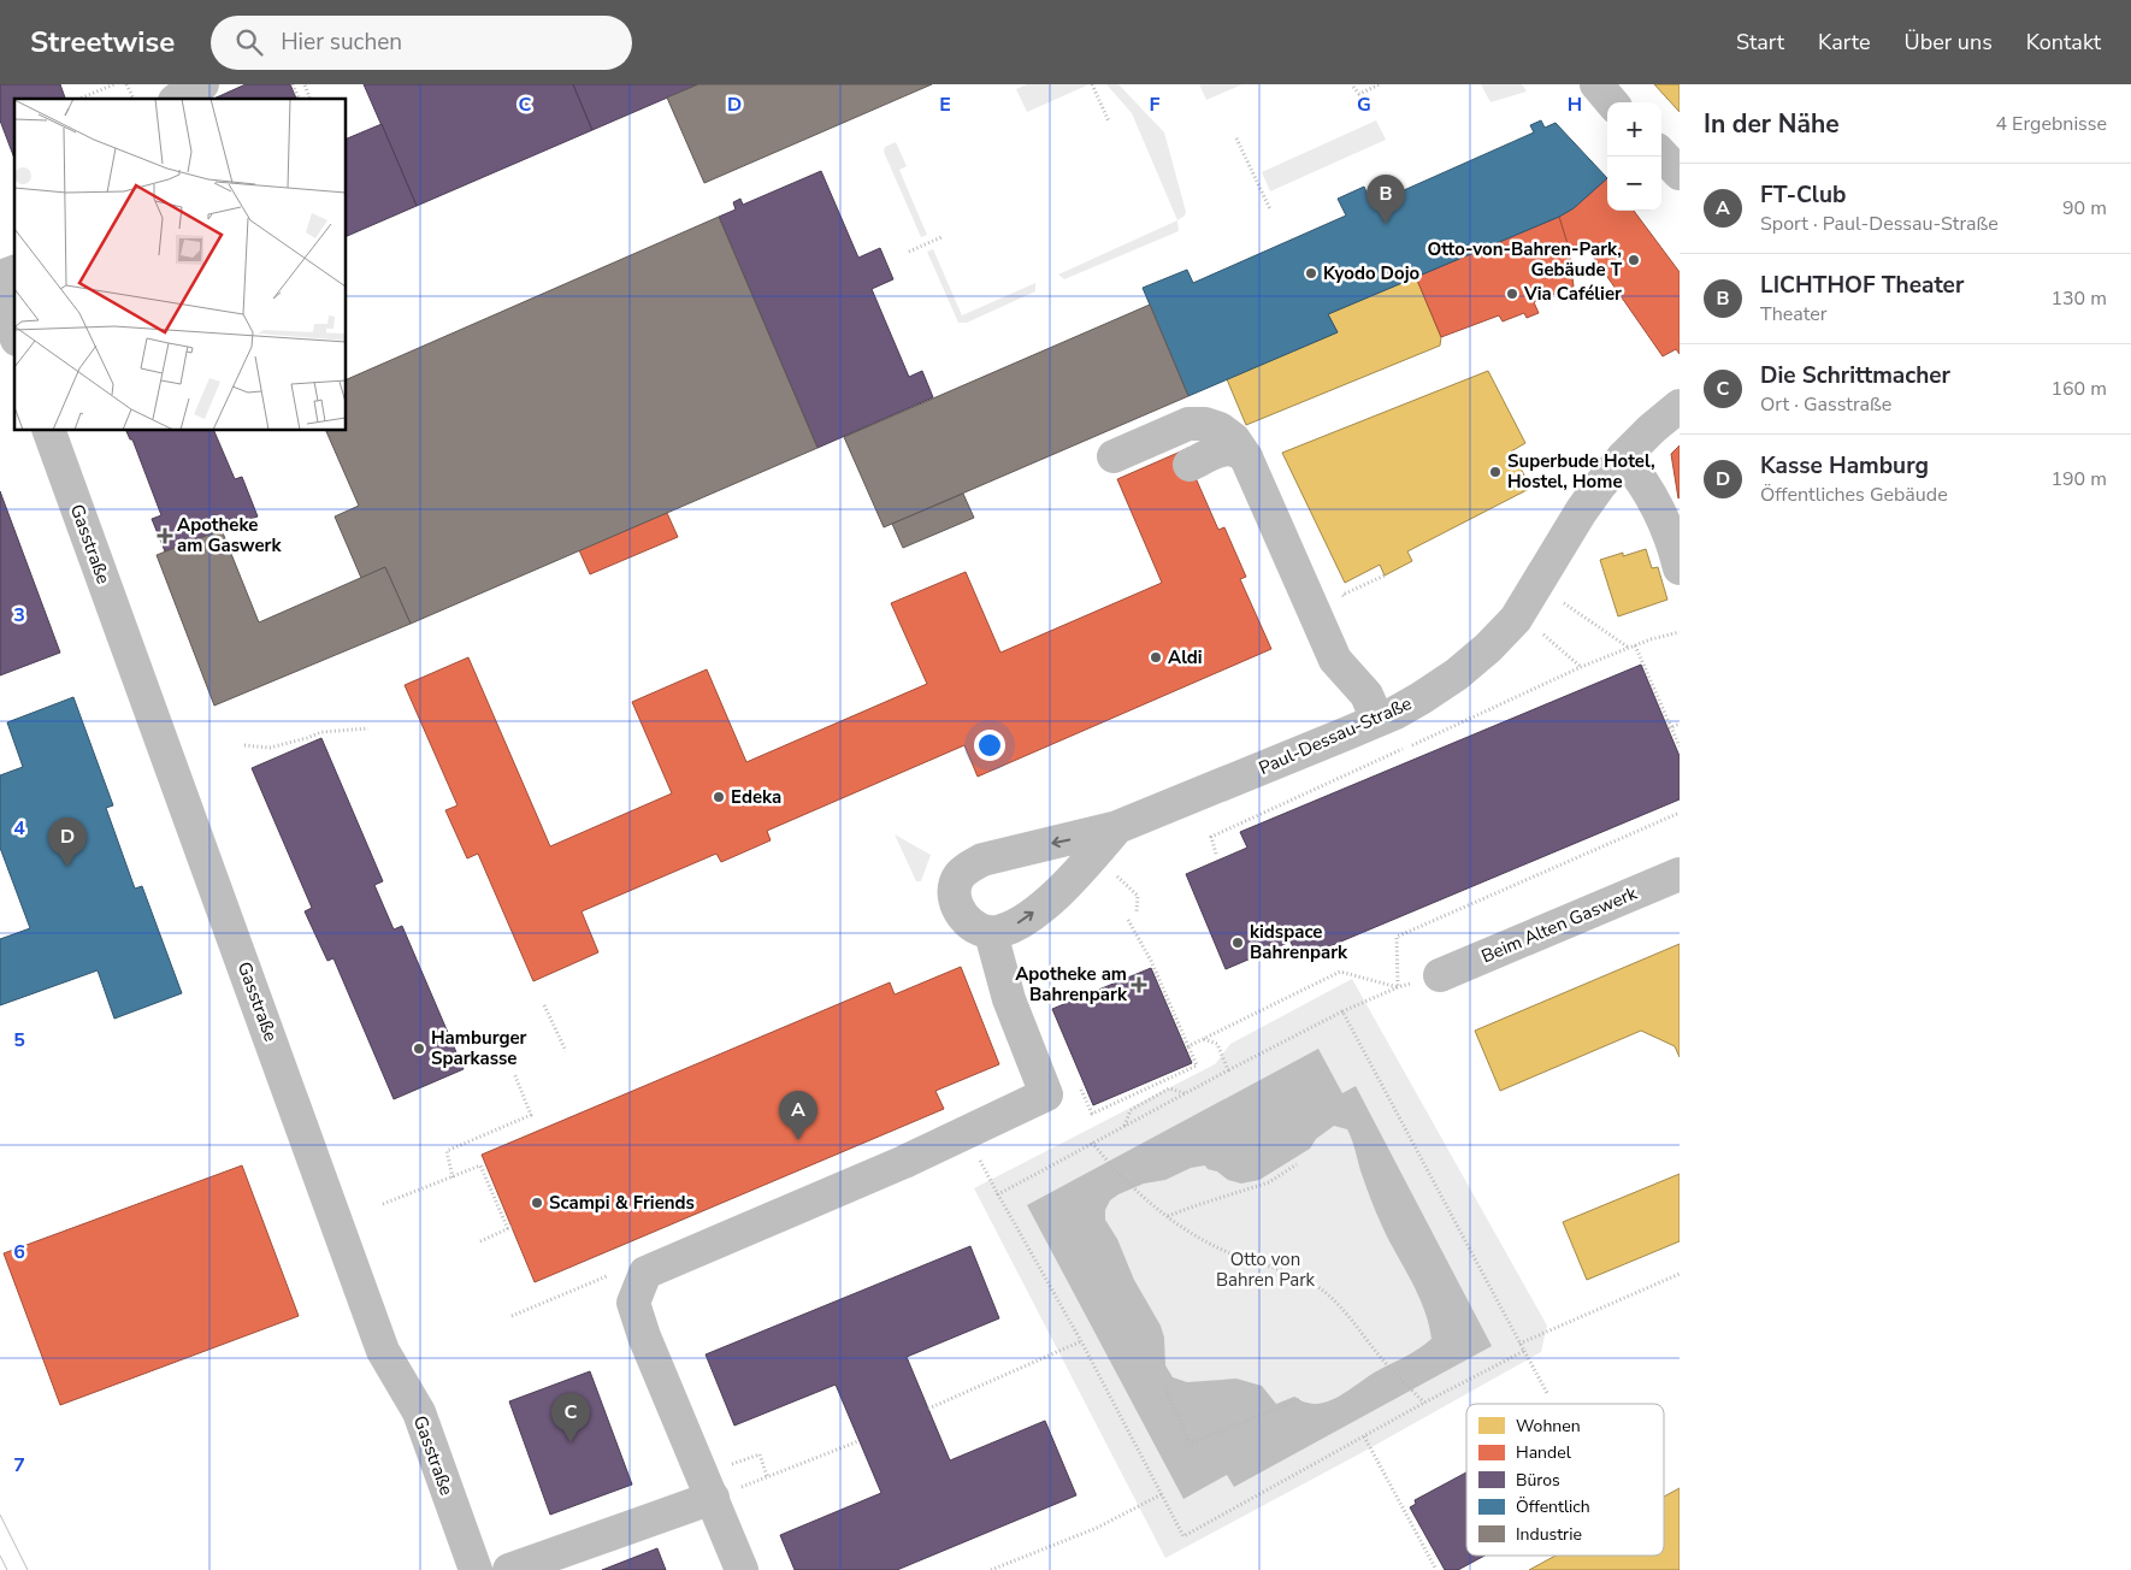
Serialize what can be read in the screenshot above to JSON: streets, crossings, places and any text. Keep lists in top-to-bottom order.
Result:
{
  "streets": {
    "street": ["Gasstraße", "Paul-Dessau-Straße", "Beim Alten Gaswerk"]
  },
  "parks": ["Otto von Bahren Park"],
  "places": {
    "other": [
      "Otto-von-Bahren-Park, Gebäude T",
      "Kyodo Dojo",
      "Via Cafélier",
      "Superbude Hotel, Hostel, Home",
      "Aldi",
      "Edeka",
      "kidspace Bahrenpark",
      "Hamburger Sparkasse",
      "Scampi & Friends"
    ],
    "health": ["Apotheke am Gaswerk", "Apotheke am Bahrenpark"]
  },
  "legend": [
    "Wohnen",
    "Handel",
    "Büros",
    "Öffentlich",
    "Industrie"
  ],
  "page": {
    "header": "Streetwise",
    "search": "Hier suchen",
    "nav": [
      "Start",
      "Karte",
      "Über uns",
      "Kontakt"
    ],
    "heading": ["In der Nähe", "4 Ergebnisse"],
    "map_buttons": ["+", "−"],
    "list": [
      {
        "mark": "A",
        "name": "FT-Club",
        "note": "Sport · Paul-Dessau-Straße",
        "value": "90 m"
      },
      {
        "mark": "B",
        "name": "LICHTHOF Theater",
        "note": "Theater",
        "value": "130 m"
      },
      {
        "mark": "C",
        "name": "Die Schrittmacher",
        "note": "Ort · Gasstraße",
        "value": "160 m"
      },
      {
        "mark": "D",
        "name": "Kasse Hamburg",
        "note": "Öffentliches Gebäude",
        "value": "190 m"
      }
    ],
    "pins": [
      "B",
      "D",
      "A",
      "C"
    ]
  },
  "grid": {
    "columns": [
      "C",
      "D",
      "E",
      "F",
      "G",
      "H"
    ],
    "rows": [
      "3",
      "4",
      "5",
      "6",
      "7"
    ]
  }
}
